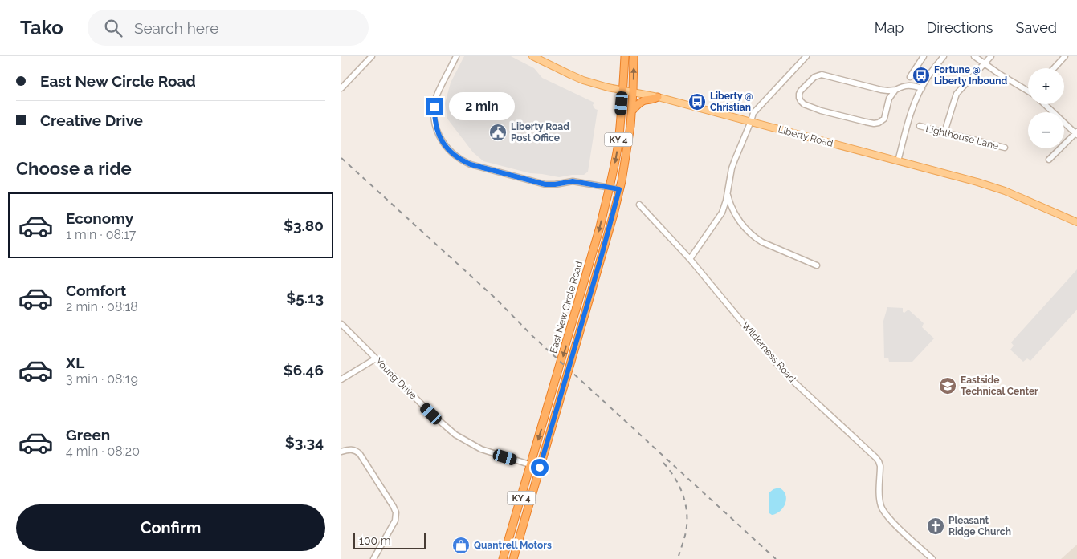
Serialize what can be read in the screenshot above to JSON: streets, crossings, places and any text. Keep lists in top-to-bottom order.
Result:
{
  "streets": {
    "highway": ["KY 4", "East New Circle Road"],
    "main road": ["Liberty Road"],
    "street": ["Lighthouse Lane", "Wilderness Road", "Young Drive"]
  },
  "crossings": [
    ["Liberty Road", "East New Circle Road"],
    ["East New Circle Road", "Young Drive"]
  ],
  "places": {
    "bus stop": ["Fortune @ Liberty Inbound", "Liberty @ Christian"],
    "public building": ["Liberty Road Post Office"],
    "school or university": ["Eastside Technical Center"],
    "church": ["Pleasant Ridge Church"],
    "shop": ["Quantrell Motors"]
  },
  "scale_bar": "100 m",
  "page": {
    "header": "Tako",
    "search": "Search here",
    "nav": ["Map", "Directions", "Saved"],
    "banner": ["East New Circle Road", "Creative Drive"],
    "map_buttons": ["+", "−"],
    "bubble": "2 min",
    "heading": "Choose a ride",
    "list": [
      {
        "name": "Economy",
        "note": "1 min · 08:17",
        "value": "$3.80"
      },
      {
        "name": "Comfort",
        "note": "2 min · 08:18",
        "value": "$5.13"
      },
      {
        "name": "XL",
        "note": "3 min · 08:19",
        "value": "$6.46"
      },
      {
        "name": "Green",
        "note": "4 min · 08:20",
        "value": "$3.34"
      }
    ],
    "buttons": "Confirm",
    "scale": "100 m"
  }
}
